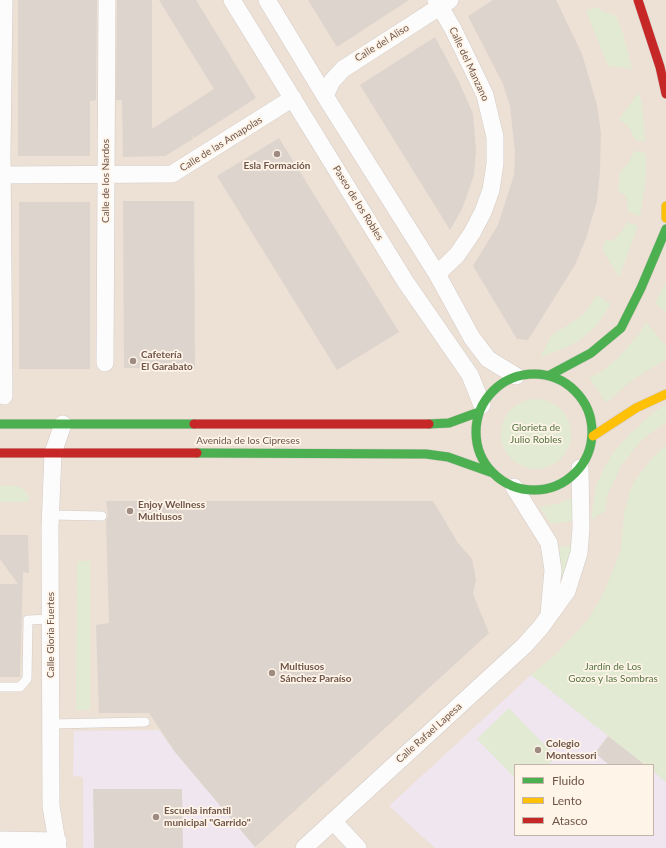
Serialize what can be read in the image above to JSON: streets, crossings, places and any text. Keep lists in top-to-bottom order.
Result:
{
  "streets": {
    "main road": ["Avenida de los Cipreses"],
    "street": [
      "Calle del Aliso",
      "Calle del Manzano",
      "Calle de las Amapolas",
      "Calle de los Nardos",
      "Paseo de los Robles",
      "Calle Gloria Fuertes",
      "Calle Rafael Lapesa"
    ]
  },
  "crossings": [
    ["Calle del Aliso", "Calle del Manzano"],
    ["Calle de las Amapolas", "Calle de los Nardos"],
    ["Calle de las Amapolas", "Paseo de los Robles"],
    ["Paseo de los Robles", "Avenida de los Cipreses"],
    ["Paseo de los Robles", "Calle Rafael Lapesa"],
    ["Avenida de los Cipreses", "Calle Gloria Fuertes"],
    ["Avenida de los Cipreses", "Calle Rafael Lapesa"]
  ],
  "parks": ["Glorieta de Julio Robles", "Jardín de Los Gozos y las Sombras"],
  "places": [
    "Esla Formación",
    "Cafetería El Garabato",
    "Enjoy Wellness Multiusos",
    "Multiusos Sánchez Paraíso",
    "Colegio Montessori",
    "Escuela infantil municipal \"Garrido\""
  ],
  "legend": ["Fluido", "Lento", "Atasco"]
}
